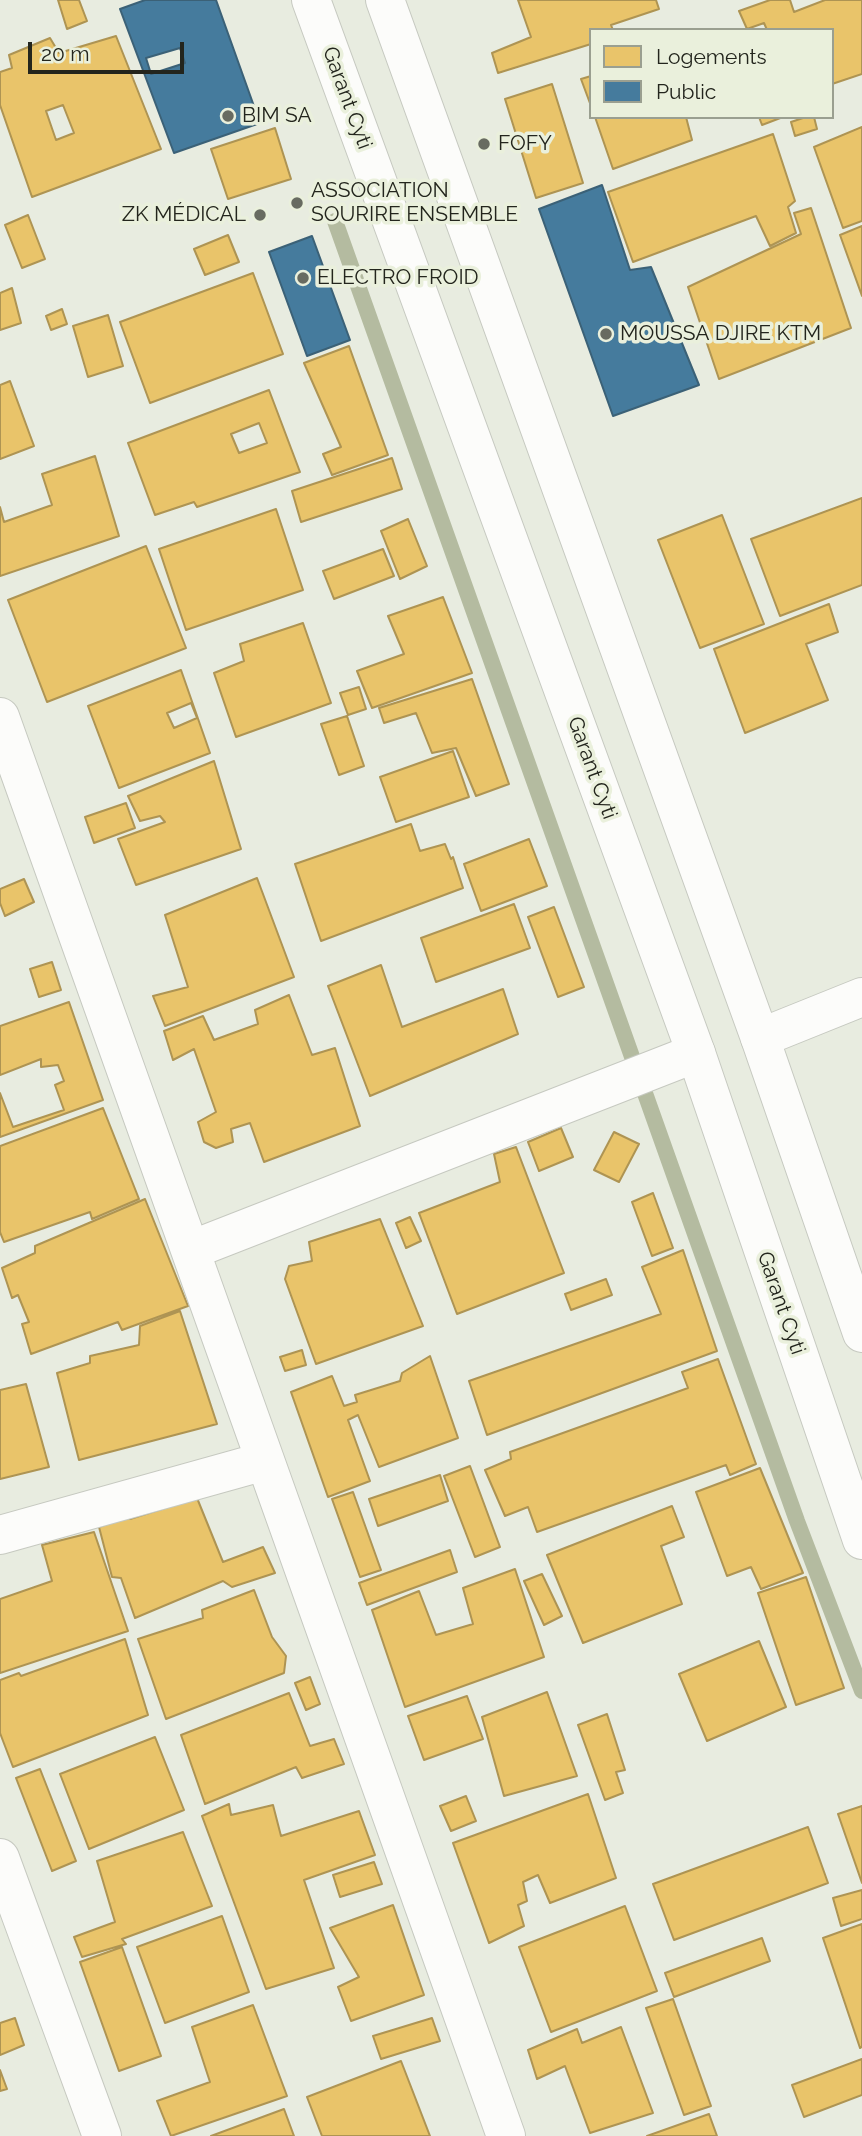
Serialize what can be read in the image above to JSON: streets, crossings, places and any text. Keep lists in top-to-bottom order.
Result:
{
  "streets": {
    "main road": ["Garant Cyti"]
  },
  "places": [
    "BIM SA",
    "FOFY",
    "ASSOCIATION SOURIRE ENSEMBLE",
    "ZK MÉDICAL",
    "ELECTRO FROID",
    "MOUSSA DJIRE KTM"
  ],
  "legend": ["Logements", "Public"],
  "scale_bar": "20 m"
}
